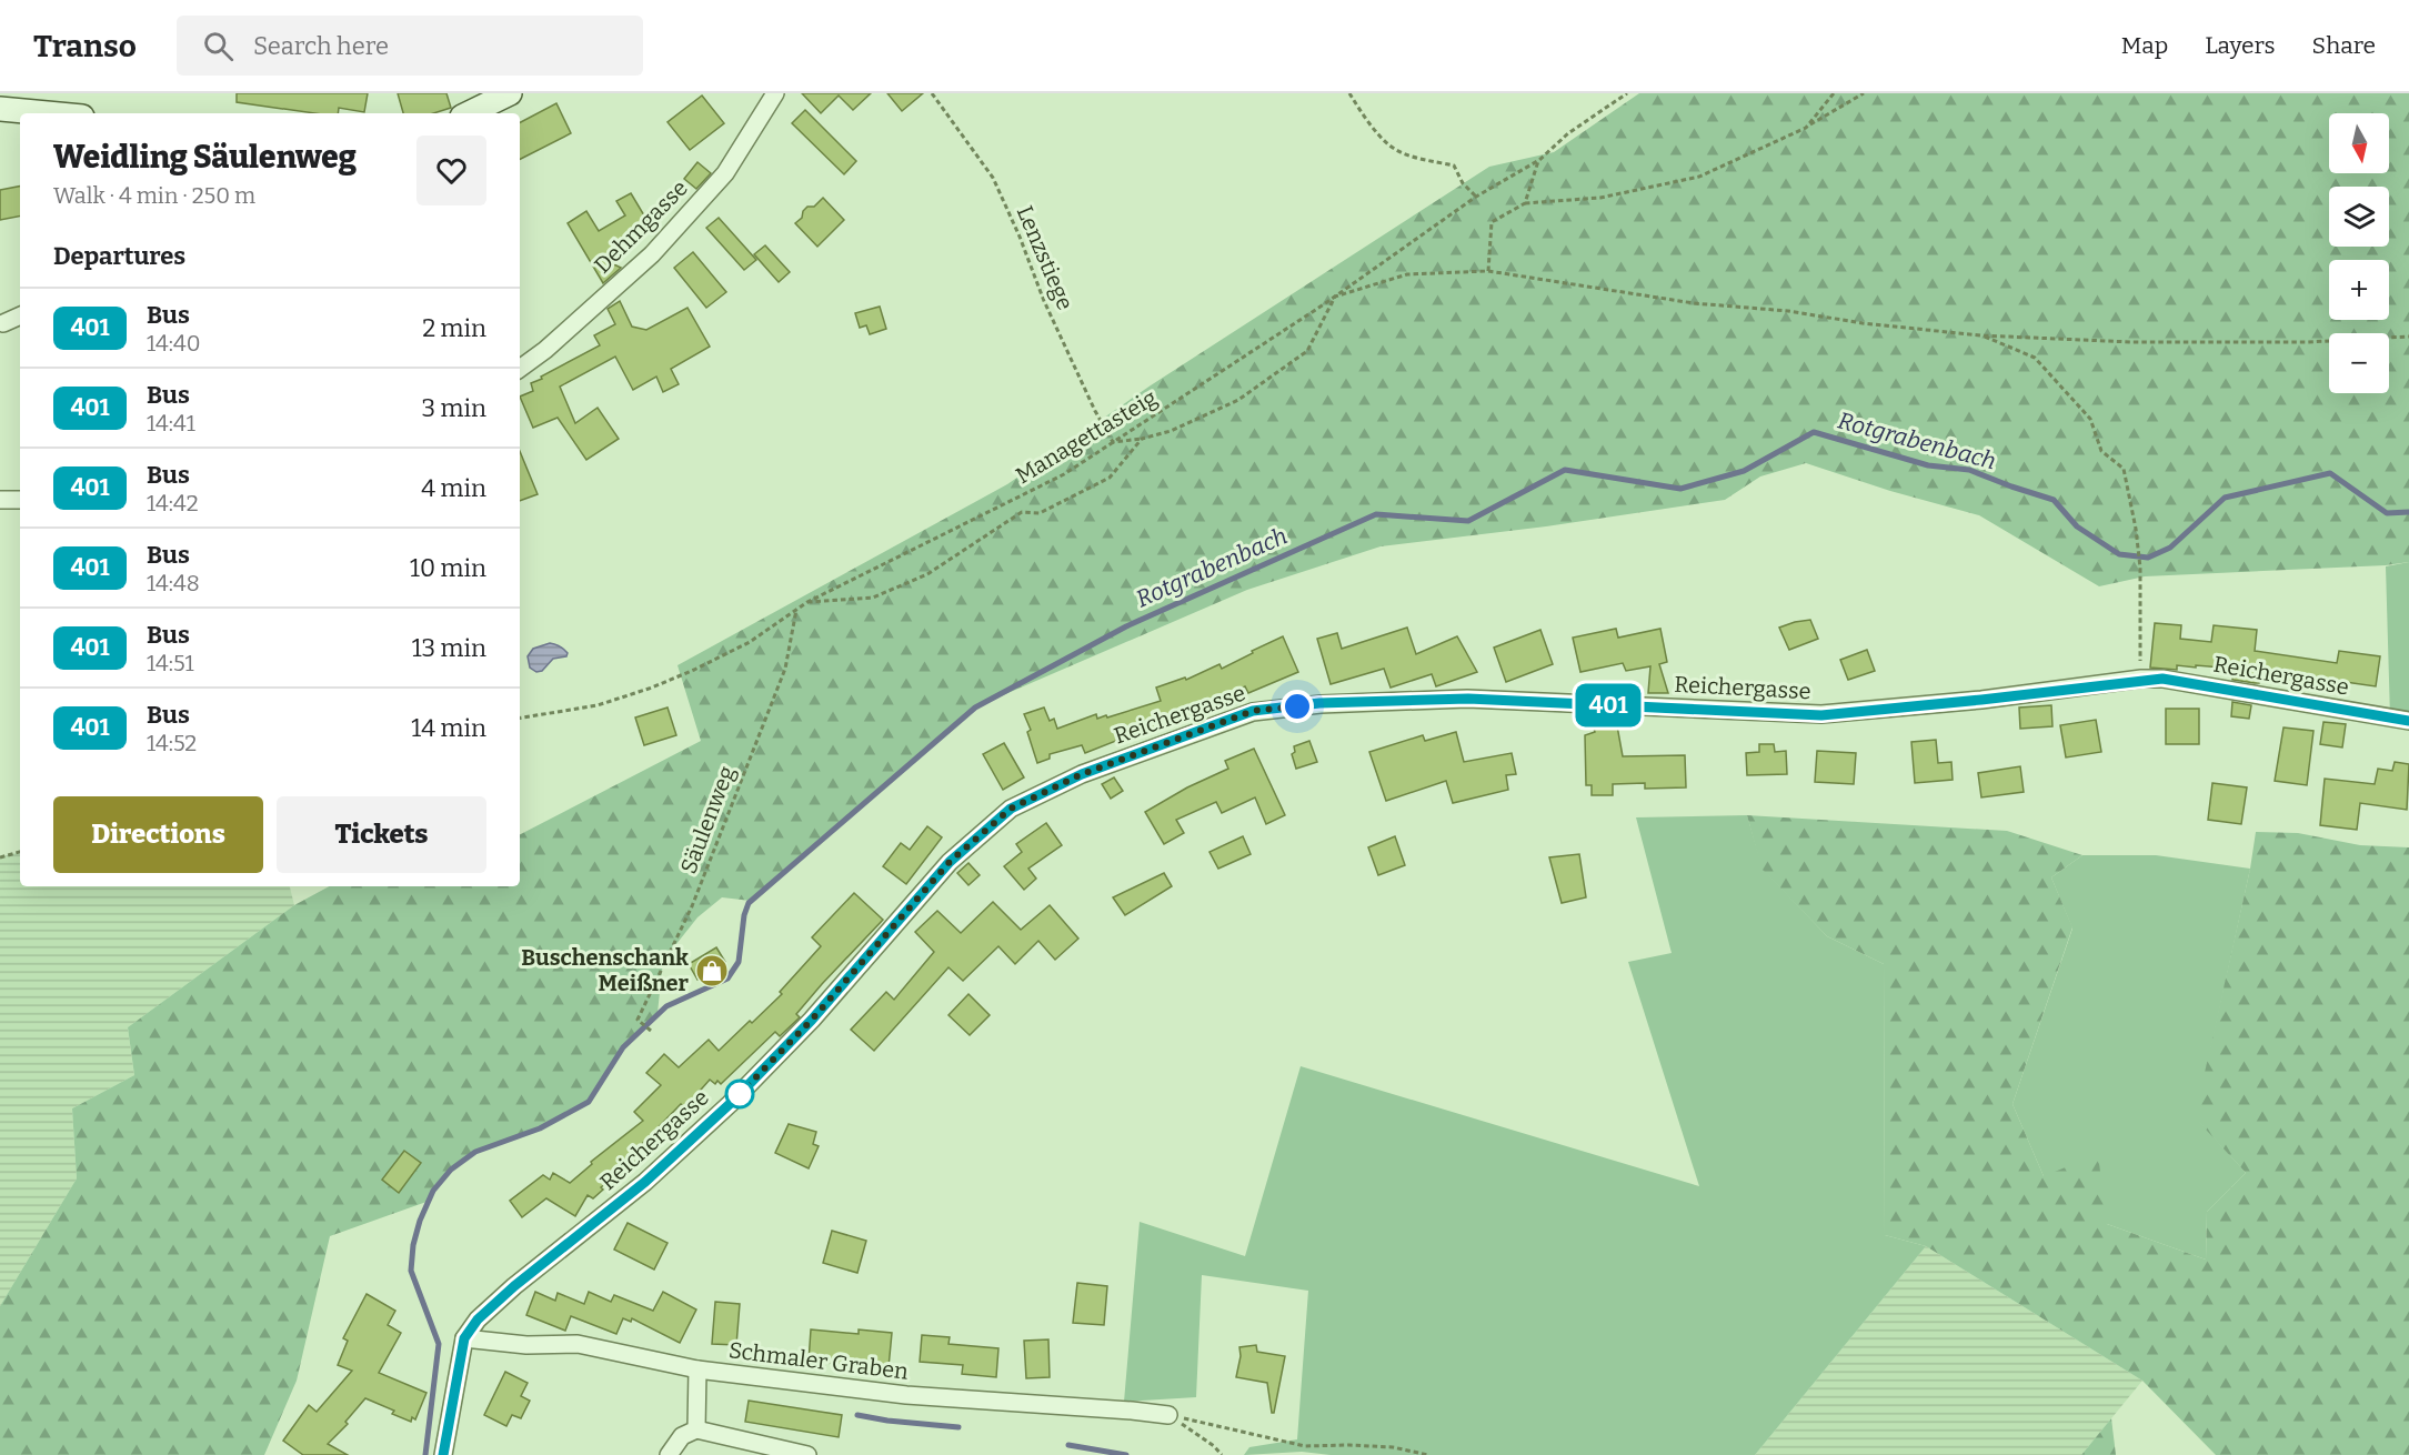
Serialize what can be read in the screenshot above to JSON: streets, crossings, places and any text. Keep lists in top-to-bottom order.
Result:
{
  "streets": {
    "street": ["Dehmgasse", "Reichergasse", "Schmaler Graben"],
    "path": ["Lenzstiege", "Managettasteig", "Säulenweg"]
  },
  "crossings": [
    ["Lenzstiege", "Managettasteig"],
    ["Managettasteig", "Säulenweg"],
    ["Reichergasse", "Schmaler Graben"]
  ],
  "water": ["Rotgrabenbach"],
  "places": {
    "shop": ["Buschenschank Meißner"]
  },
  "lines": ["bus line 401"],
  "north": "bottom",
  "page": {
    "header": "Transo",
    "search": "Search here",
    "nav": ["Map", "Layers", "Share"],
    "on_map": "401",
    "map_buttons": ["+", "−"],
    "heading": [
      ["Weidling Säulenweg", "Walk · 4 min · 250 m"],
      "Departures"
    ],
    "list": [
      {
        "mark": "401",
        "name": "Bus",
        "note": "14:40",
        "value": "2 min"
      },
      {
        "mark": "401",
        "name": "Bus",
        "note": "14:41",
        "value": "3 min"
      },
      {
        "mark": "401",
        "name": "Bus",
        "note": "14:42",
        "value": "4 min"
      },
      {
        "mark": "401",
        "name": "Bus",
        "note": "14:48",
        "value": "10 min"
      },
      {
        "mark": "401",
        "name": "Bus",
        "note": "14:51",
        "value": "13 min"
      },
      {
        "mark": "401",
        "name": "Bus",
        "note": "14:52",
        "value": "14 min"
      }
    ],
    "buttons": ["Directions", "Tickets"]
  }
}
